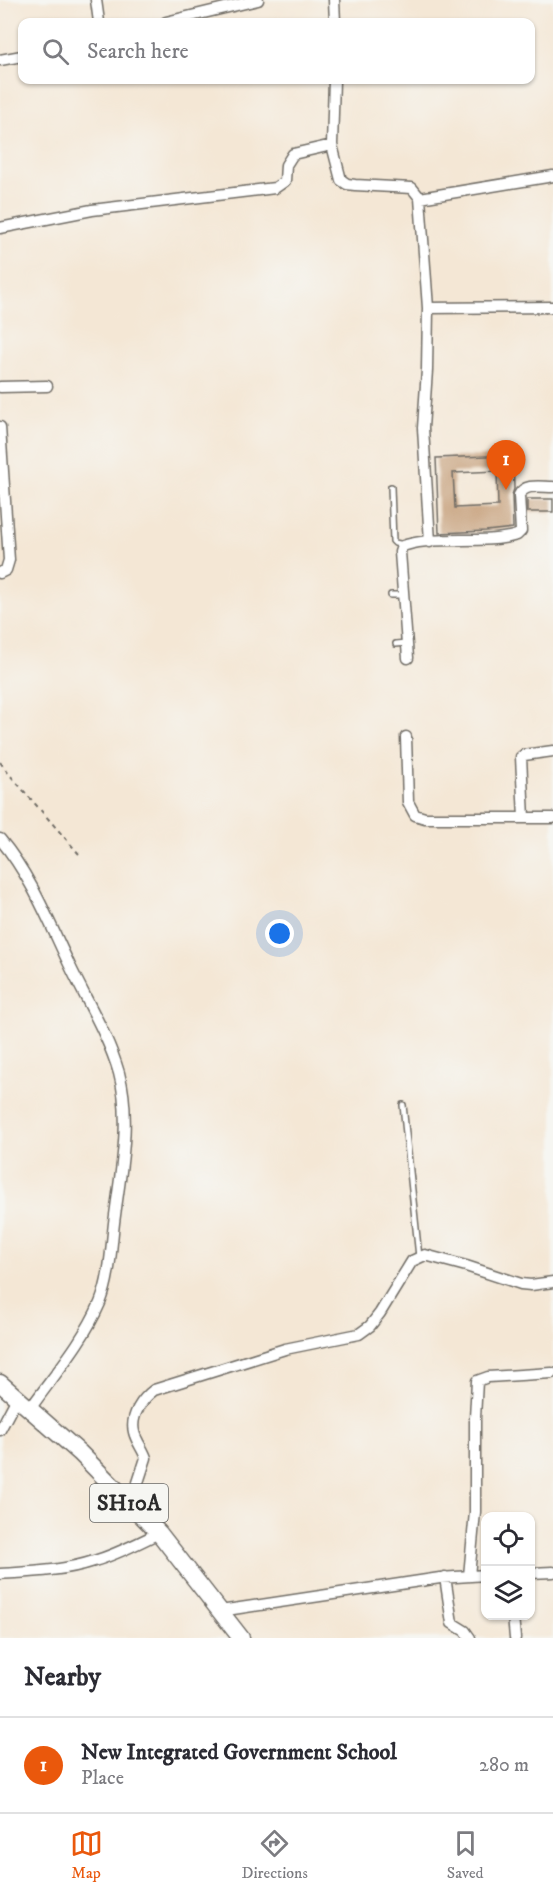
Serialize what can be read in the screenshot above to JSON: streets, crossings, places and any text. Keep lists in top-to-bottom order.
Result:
{
  "streets": {
    "main road": ["SH10A"]
  },
  "page": {
    "search": "Search here",
    "pins": "1",
    "heading": "Nearby",
    "list": [
      {
        "mark": "1",
        "name": "New Integrated Government School",
        "note": "Place",
        "value": "280 m"
      }
    ],
    "nav": ["Map", "Directions", "Saved"]
  }
}
